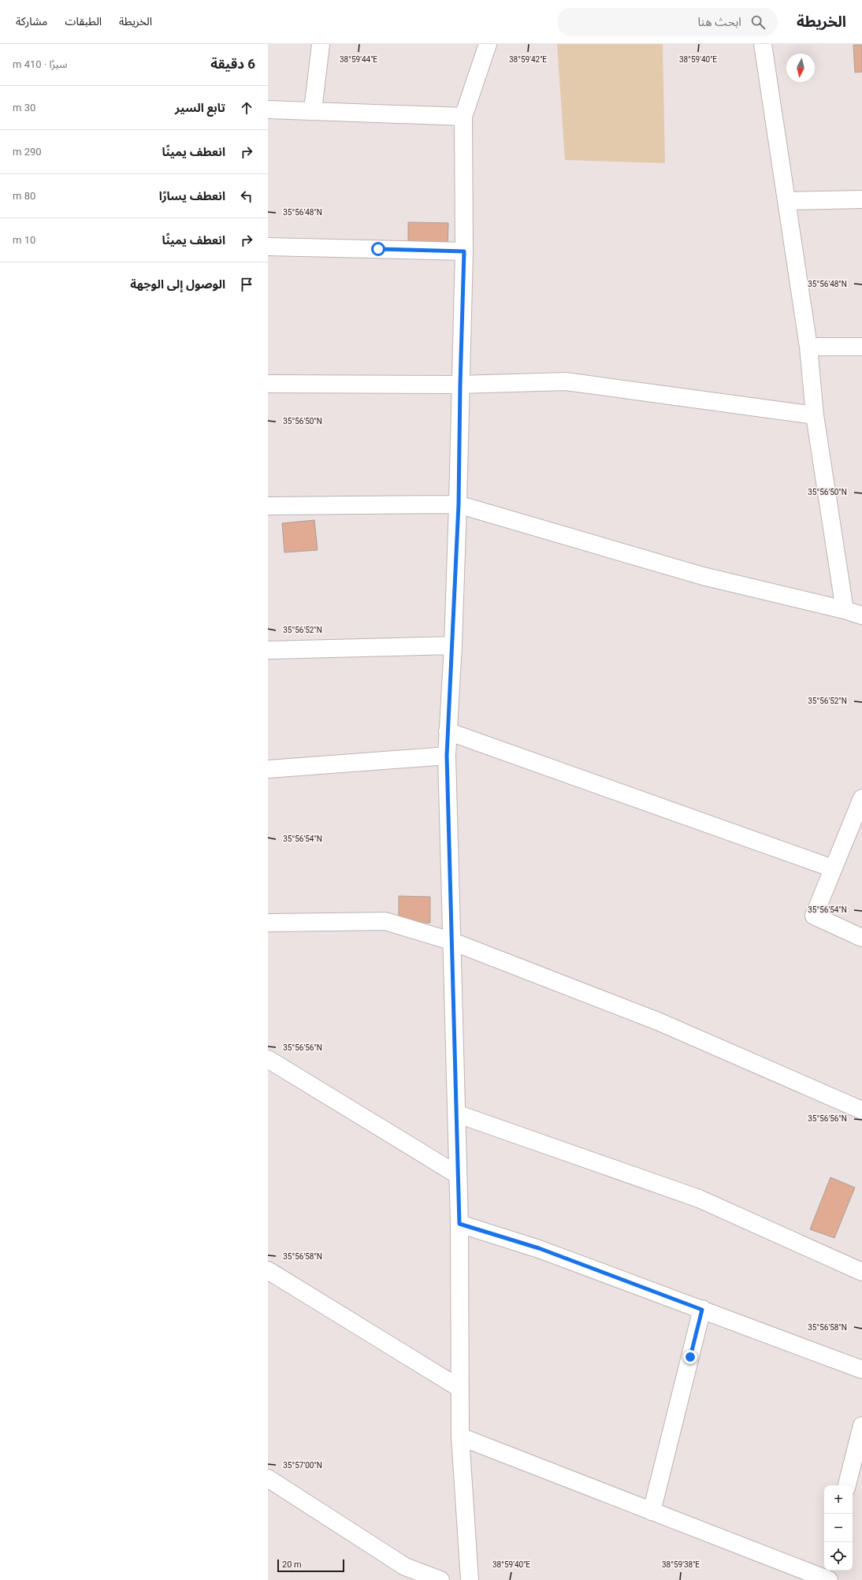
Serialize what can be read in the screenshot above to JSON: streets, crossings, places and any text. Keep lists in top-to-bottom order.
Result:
{
  "scale_bar": "20 m",
  "north": "bottom",
  "page": {
    "header": "الخريطة",
    "search": "ابحث هنا",
    "nav": ["الخريطة", "الطبقات", "مشاركة"],
    "heading": ["6 دقيقة", "سيرًا · 410 m"],
    "list": [
      ["تابع السير", "30 m"],
      ["انعطف يمينًا", "290 m"],
      ["انعطف يسارًا", "80 m"],
      ["انعطف يمينًا", "10 m"],
      "الوصول إلى الوجهة"
    ],
    "map_buttons": ["+", "−"],
    "scale": "20 m"
  },
  "coordinates": [
    "38°59'44\"E",
    "38°59'42\"E",
    "38°59'40\"E",
    "35°56'48\"N",
    "35°56'50\"N",
    "35°56'52\"N",
    "35°56'54\"N",
    "35°56'56\"N",
    "35°56'58\"N",
    "35°57'00\"N",
    "38°59'38\"E"
  ]
}
